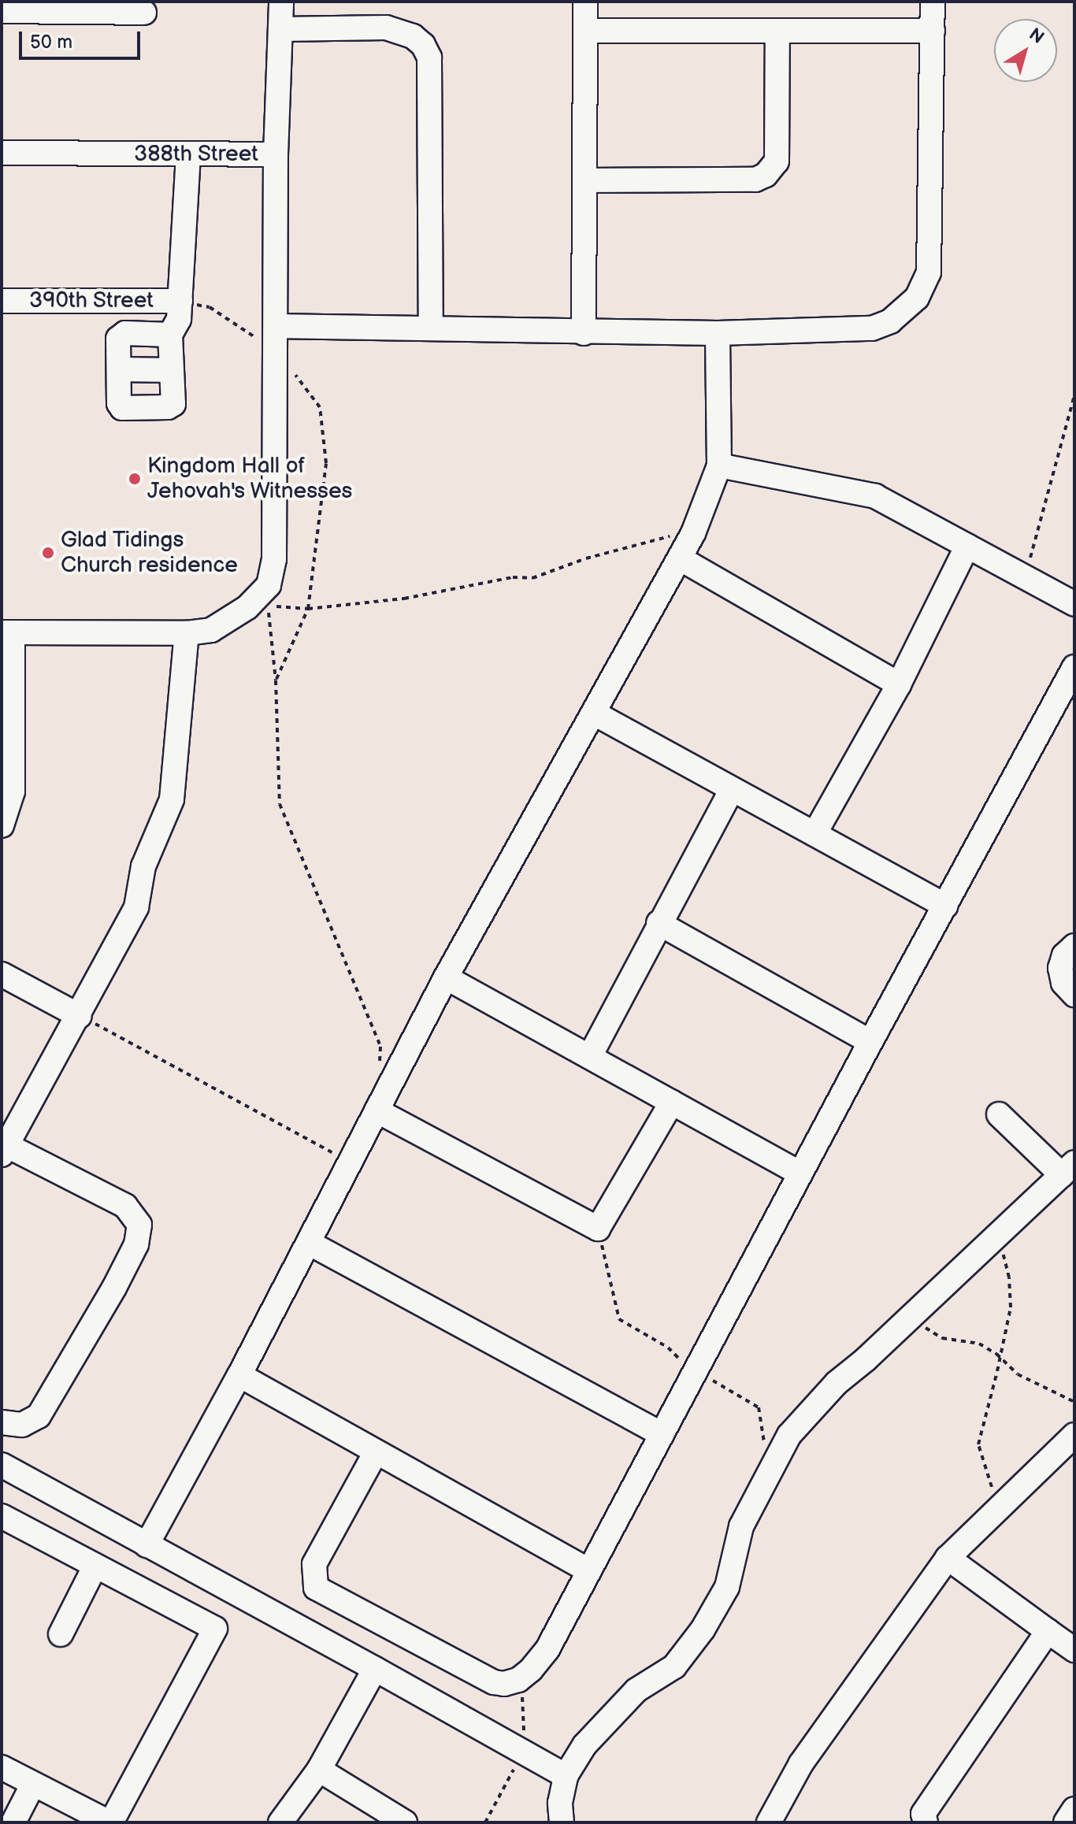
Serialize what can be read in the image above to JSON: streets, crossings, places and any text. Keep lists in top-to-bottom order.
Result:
{
  "streets": {
    "street": ["388th Street", "390th Street"]
  },
  "places": ["Kingdom Hall of Jehovah's Witnesses", "Glad Tidings Church residence"],
  "scale_bar": "50 m",
  "north": "top right"
}
